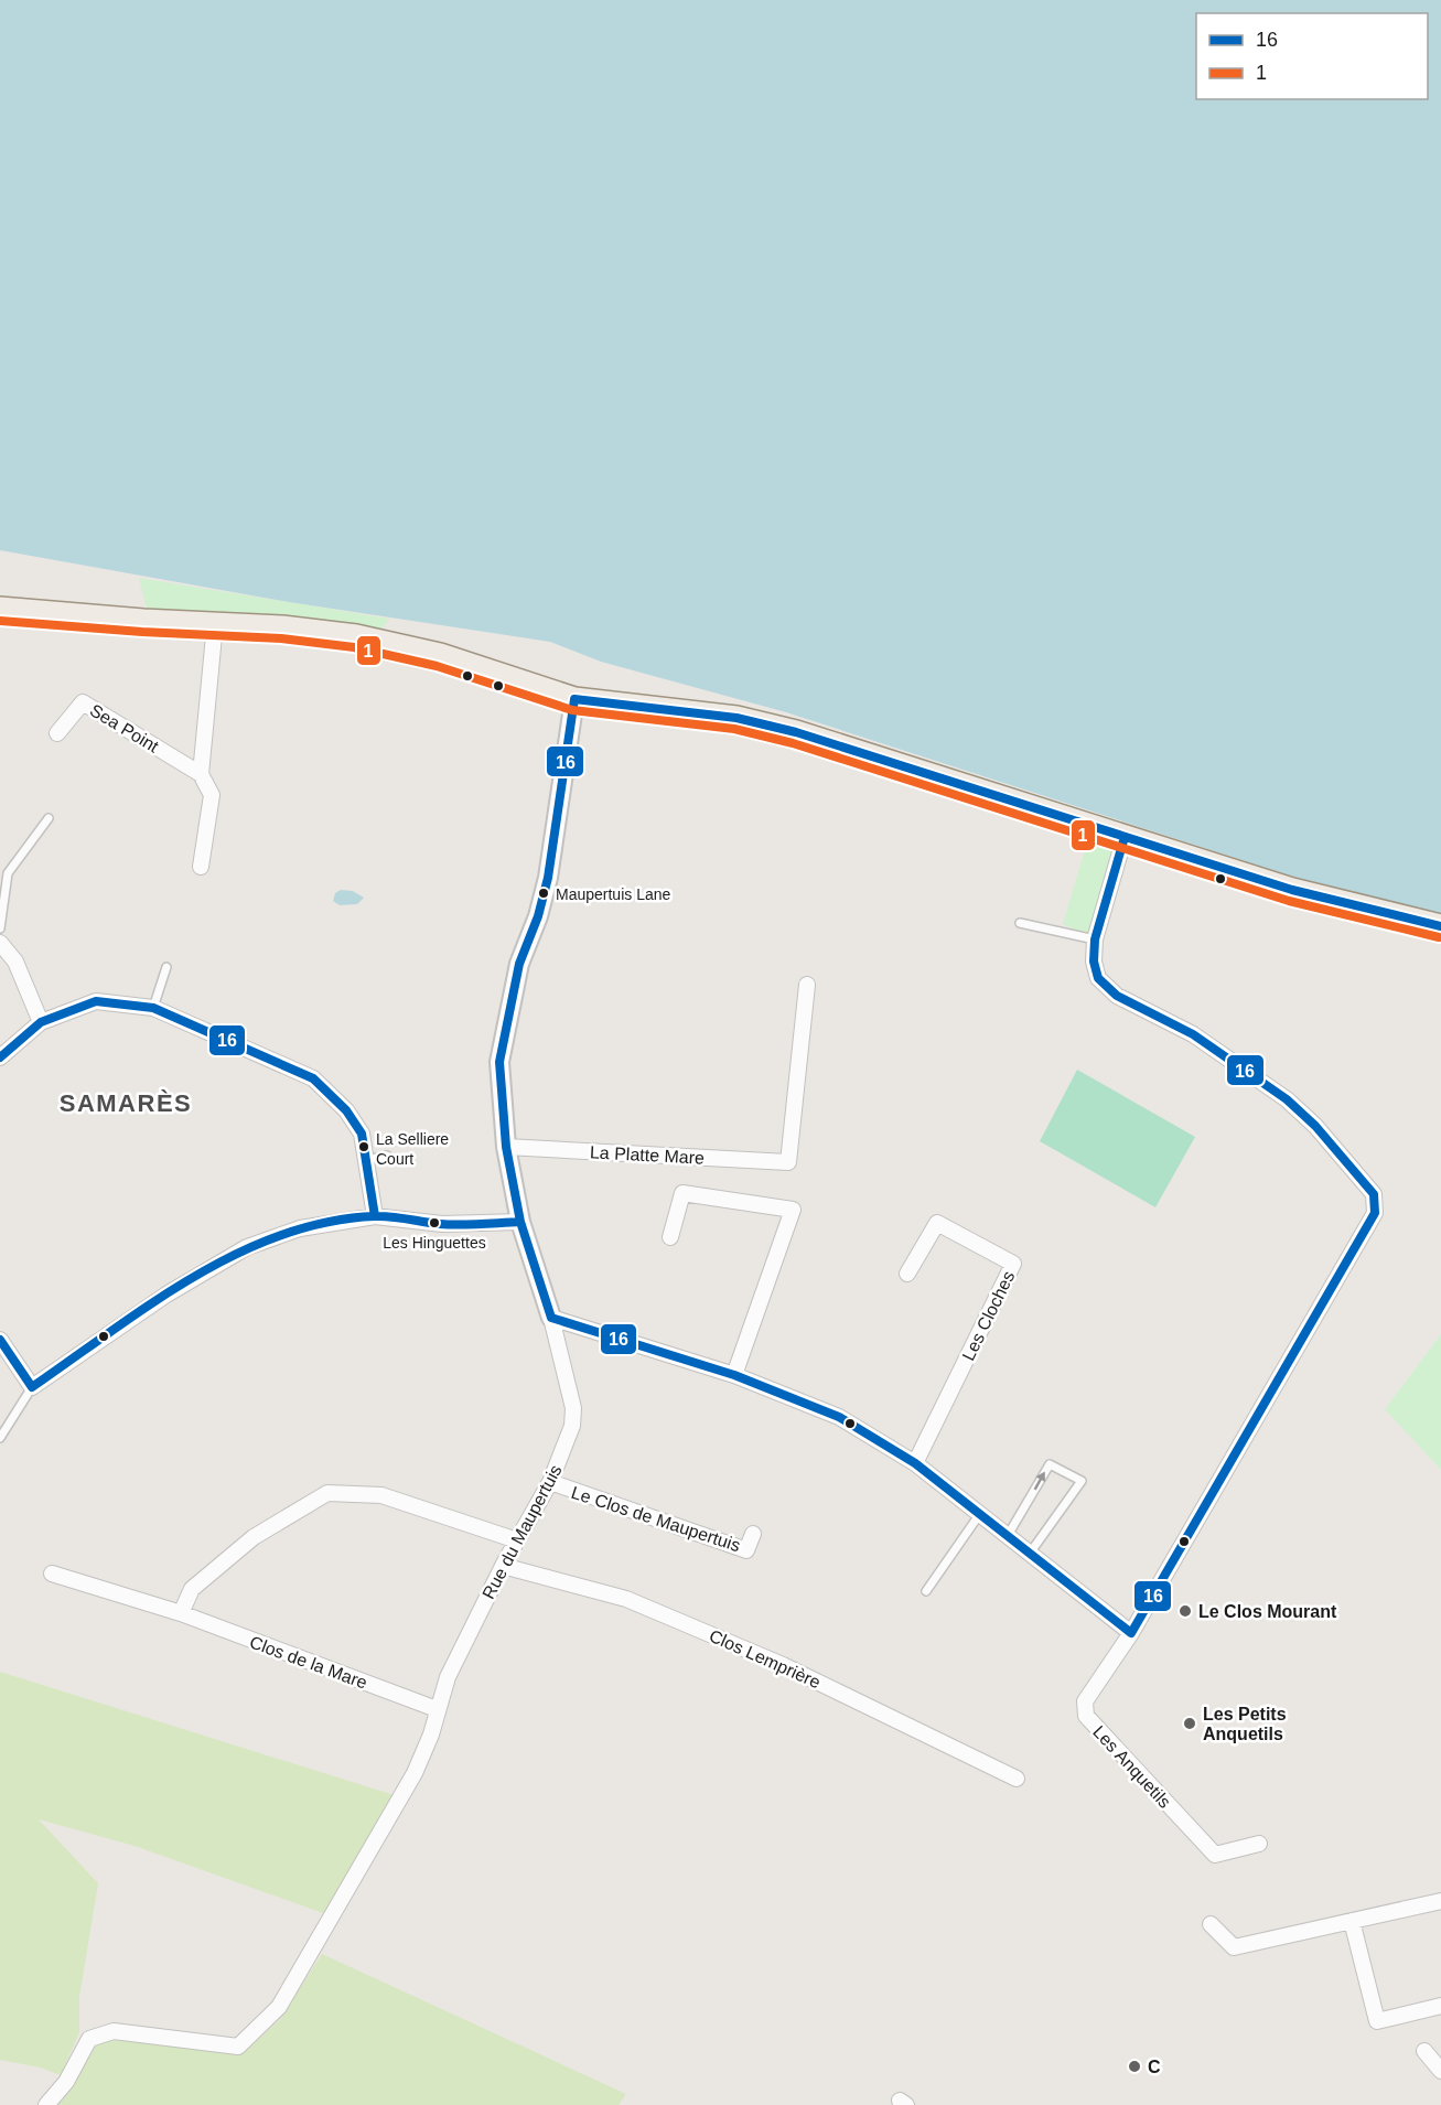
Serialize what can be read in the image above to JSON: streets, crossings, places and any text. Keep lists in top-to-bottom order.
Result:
{
  "streets": {
    "street": [
      "Sea Point",
      "La Platte Mare",
      "Les Cloches",
      "Le Clos de Maupertuis",
      "Rue du Maupertuis",
      "Clos Lemprière",
      "Clos de la Mare",
      "Les Anquetils"
    ]
  },
  "crossings": [
    ["La Platte Mare", "Rue du Maupertuis"],
    ["Le Clos de Maupertuis", "Rue du Maupertuis"],
    ["Rue du Maupertuis", "Clos Lemprière"],
    ["Rue du Maupertuis", "Clos de la Mare"]
  ],
  "districts": ["SAMARÈS"],
  "places": [
    "Maupertuis Lane",
    "La Selliere Court",
    "Les Hinguettes",
    "Le Clos Mourant",
    "Les Petits Anquetils",
    "C"
  ],
  "lines": ["transit line 1", "transit line 16"],
  "legend": ["16", "1"]
}
